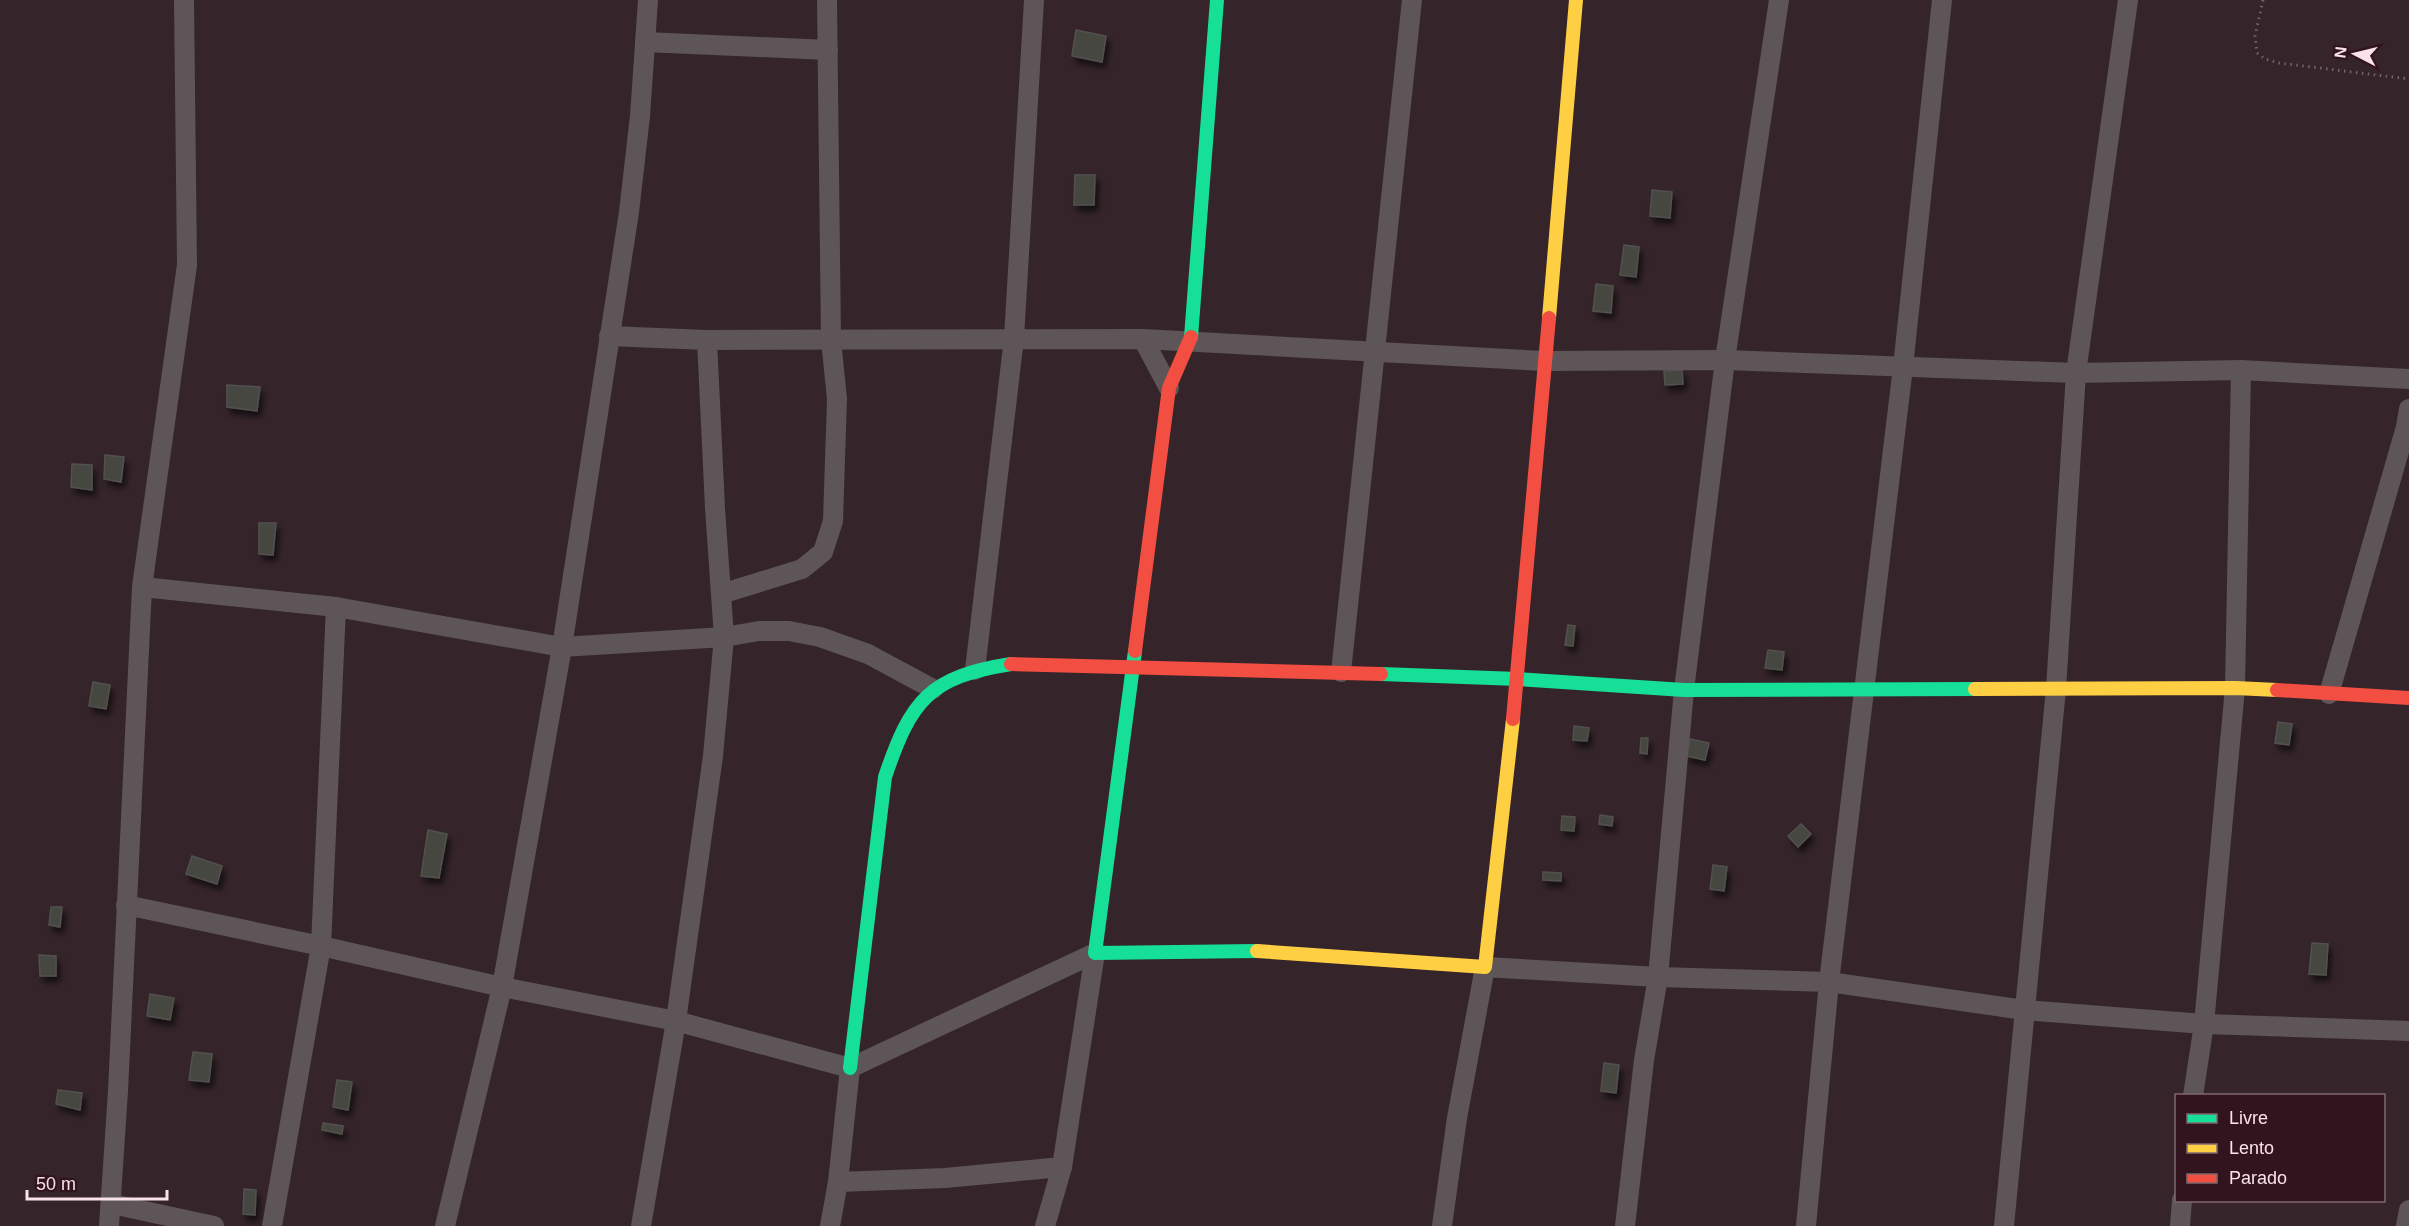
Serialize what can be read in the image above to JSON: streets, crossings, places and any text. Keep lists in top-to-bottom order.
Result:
{
  "legend": ["Livre", "Lento", "Parado"],
  "scale_bar": "50 m",
  "north": "left"
}
